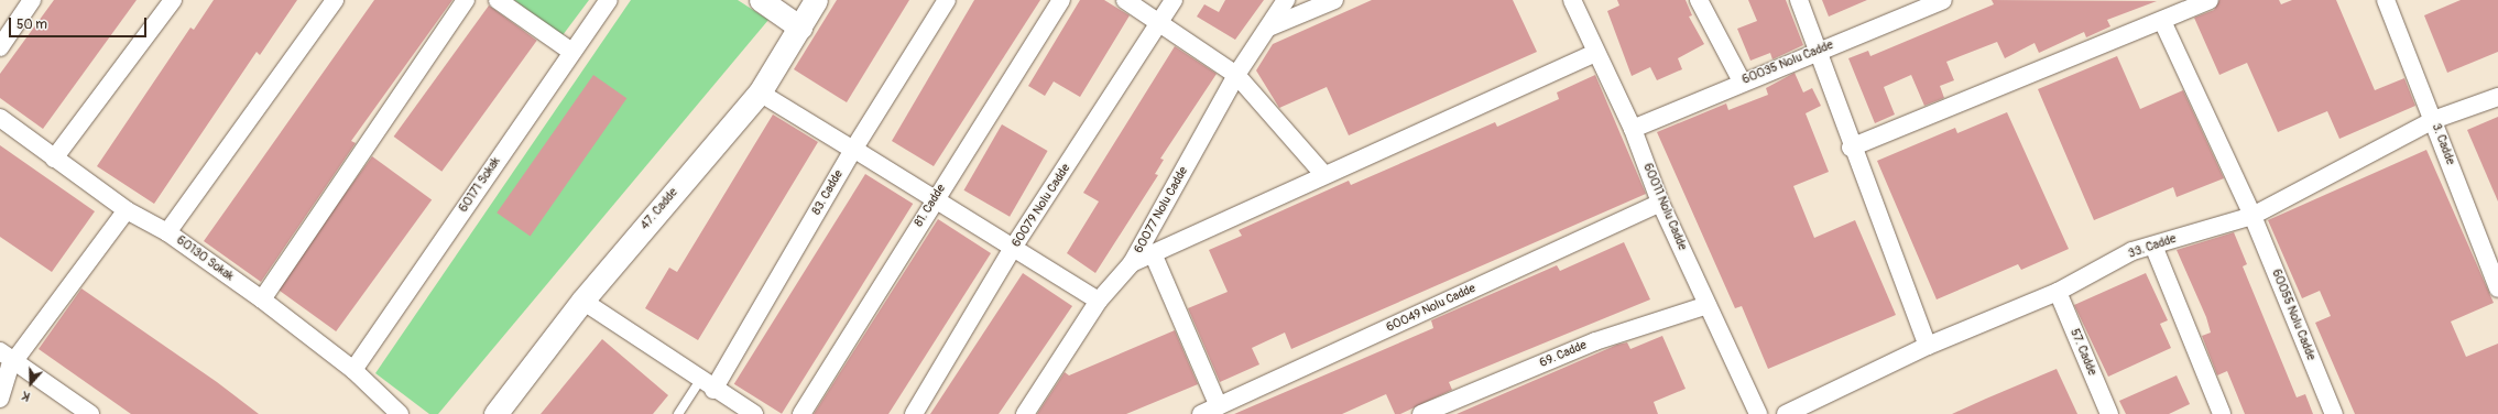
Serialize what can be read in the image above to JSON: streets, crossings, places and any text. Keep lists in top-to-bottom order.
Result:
{
  "streets": {
    "street": [
      "60035 Nolu Cadde",
      "3. Cadde",
      "60171 Sokak",
      "83. Cadde",
      "81. Cadde",
      "60079 Nolu Cadde",
      "60011 Nolu Cadde",
      "47. Cadde",
      "60077 Nolu Cadde",
      "33. Cadde",
      "60130 Sokak",
      "60049 Nolu Cadde",
      "60055 Nolu Cadde",
      "57. Cadde",
      "69. Cadde"
    ]
  },
  "crossings": [
    ["60035 Nolu Cadde", "60011 Nolu Cadde"],
    ["3. Cadde", "33. Cadde"],
    ["60171 Sokak", "60130 Sokak"],
    ["60011 Nolu Cadde", "60049 Nolu Cadde"],
    ["60011 Nolu Cadde", "69. Cadde"],
    ["33. Cadde", "60055 Nolu Cadde"],
    ["33. Cadde", "57. Cadde"]
  ],
  "scale_bar": "50 m",
  "north": "bottom"
}
